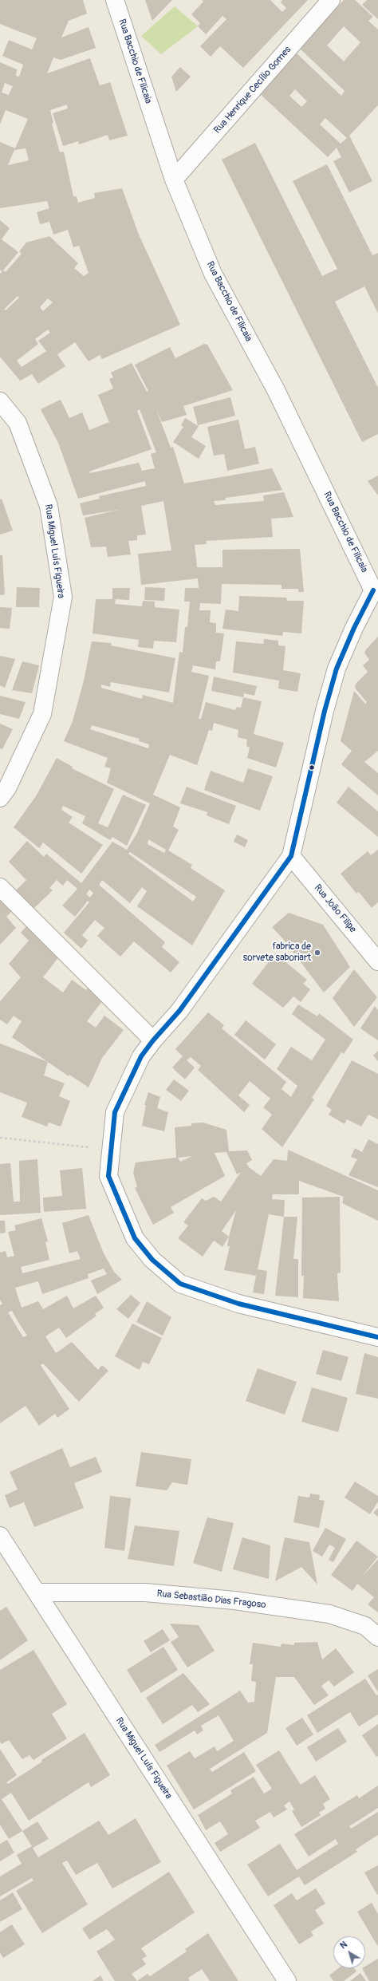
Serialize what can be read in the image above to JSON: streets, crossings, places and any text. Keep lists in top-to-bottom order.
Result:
{
  "streets": {
    "street": [
      "Rua Bacchio de Filicaia",
      "Rua Henrique Cecílio Gomes",
      "Rua Miguel Luís Figueira",
      "Rua João Filipe",
      "Rua Sebastião Dias Fragoso"
    ]
  },
  "crossings": [
    ["Rua Bacchio de Filicaia", "Rua Henrique Cecílio Gomes"],
    ["Rua Miguel Luís Figueira", "Rua Sebastião Dias Fragoso"]
  ],
  "places": ["fabrica de sorvete saboriart"],
  "north": "top left"
}
